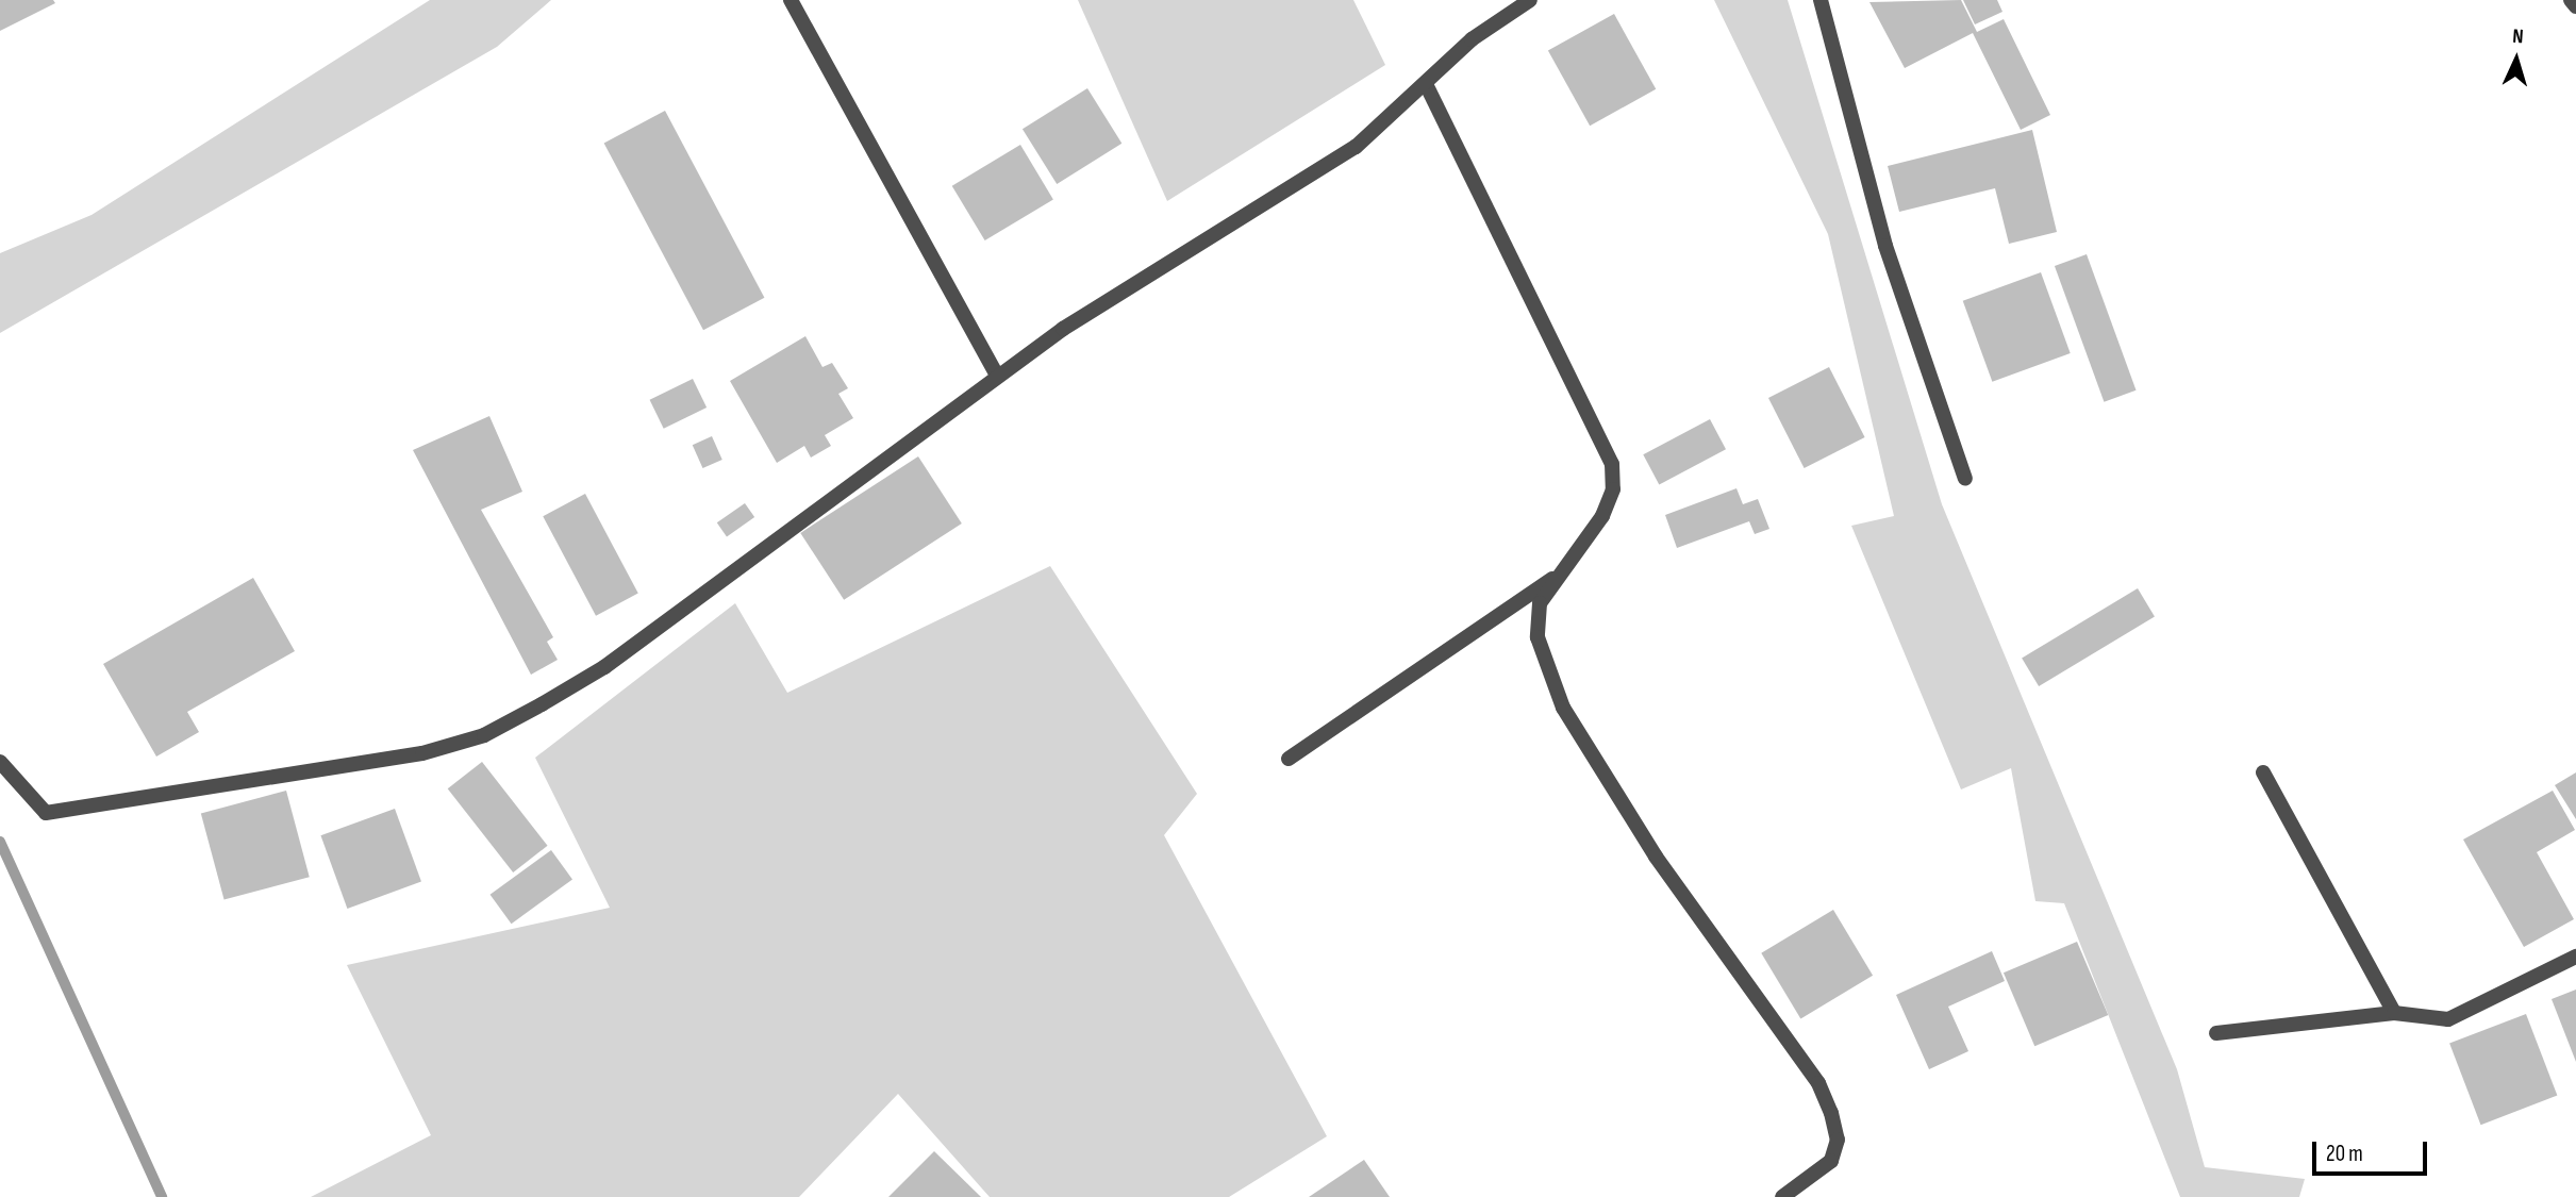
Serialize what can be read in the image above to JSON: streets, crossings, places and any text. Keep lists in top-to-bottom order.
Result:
{
  "scale_bar": "20 m",
  "north": "top"
}
